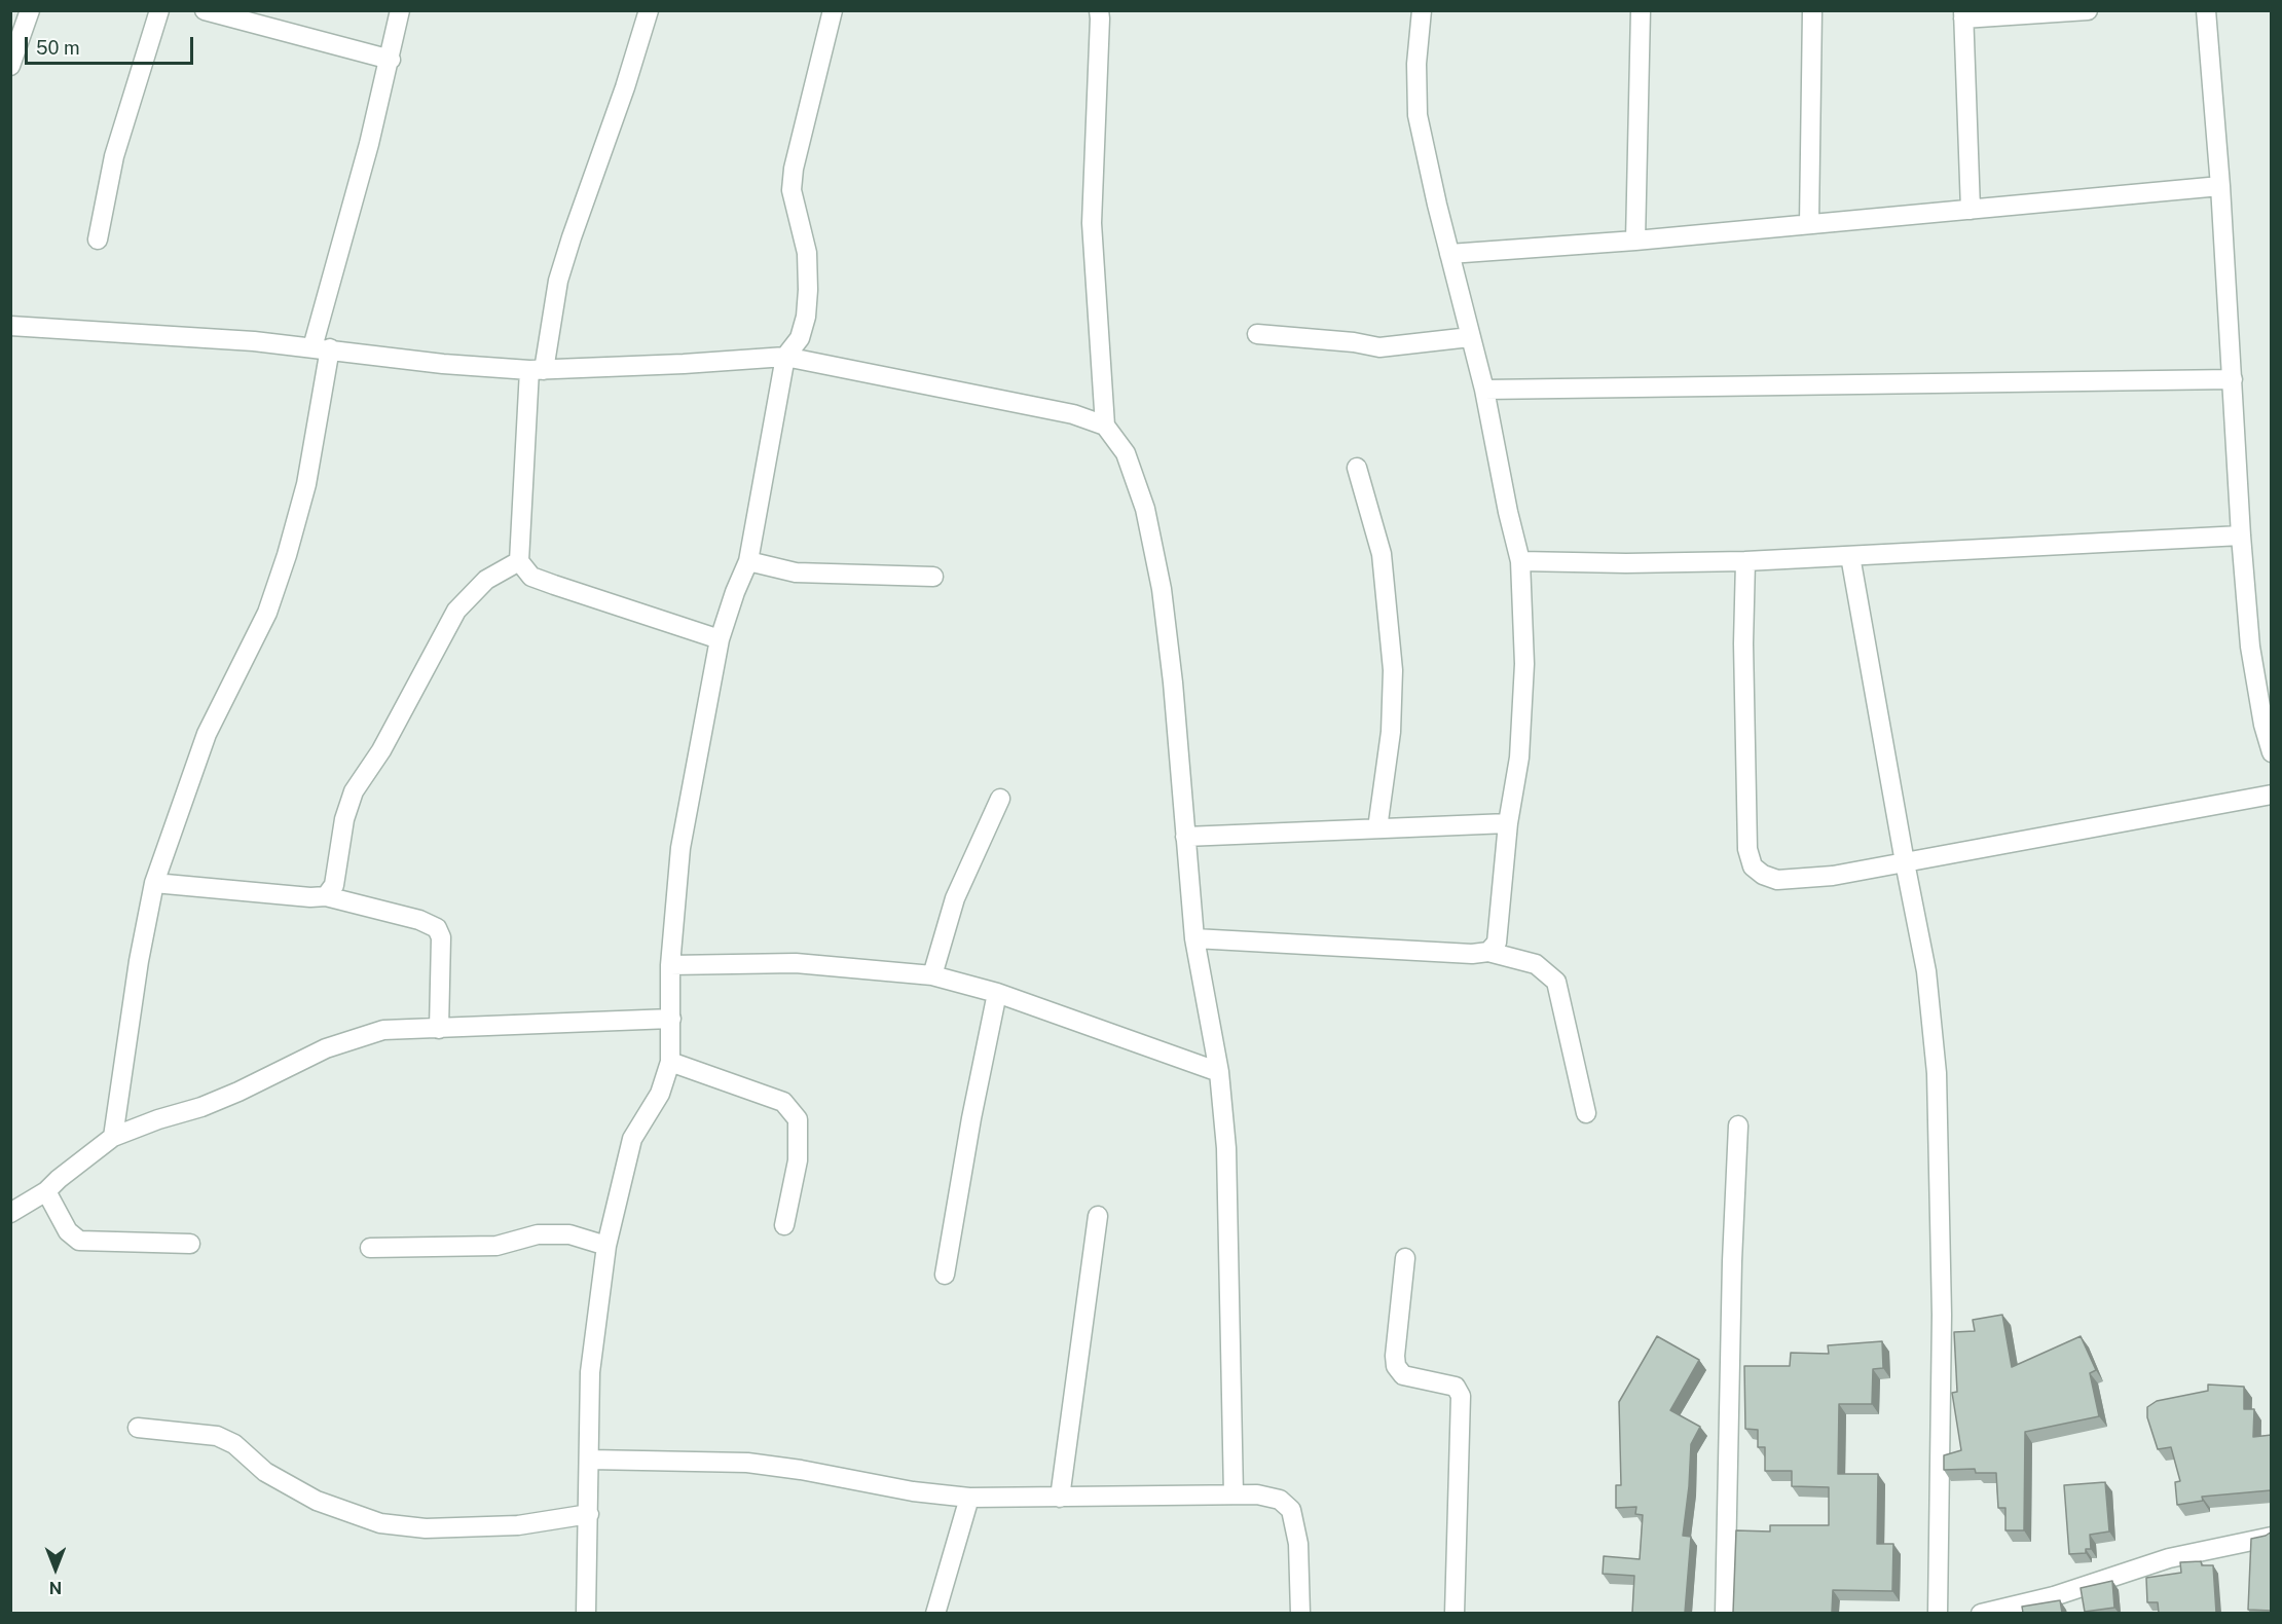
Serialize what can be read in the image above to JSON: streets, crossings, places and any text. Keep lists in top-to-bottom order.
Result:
{
  "scale_bar": "50 m",
  "north": "bottom"
}
